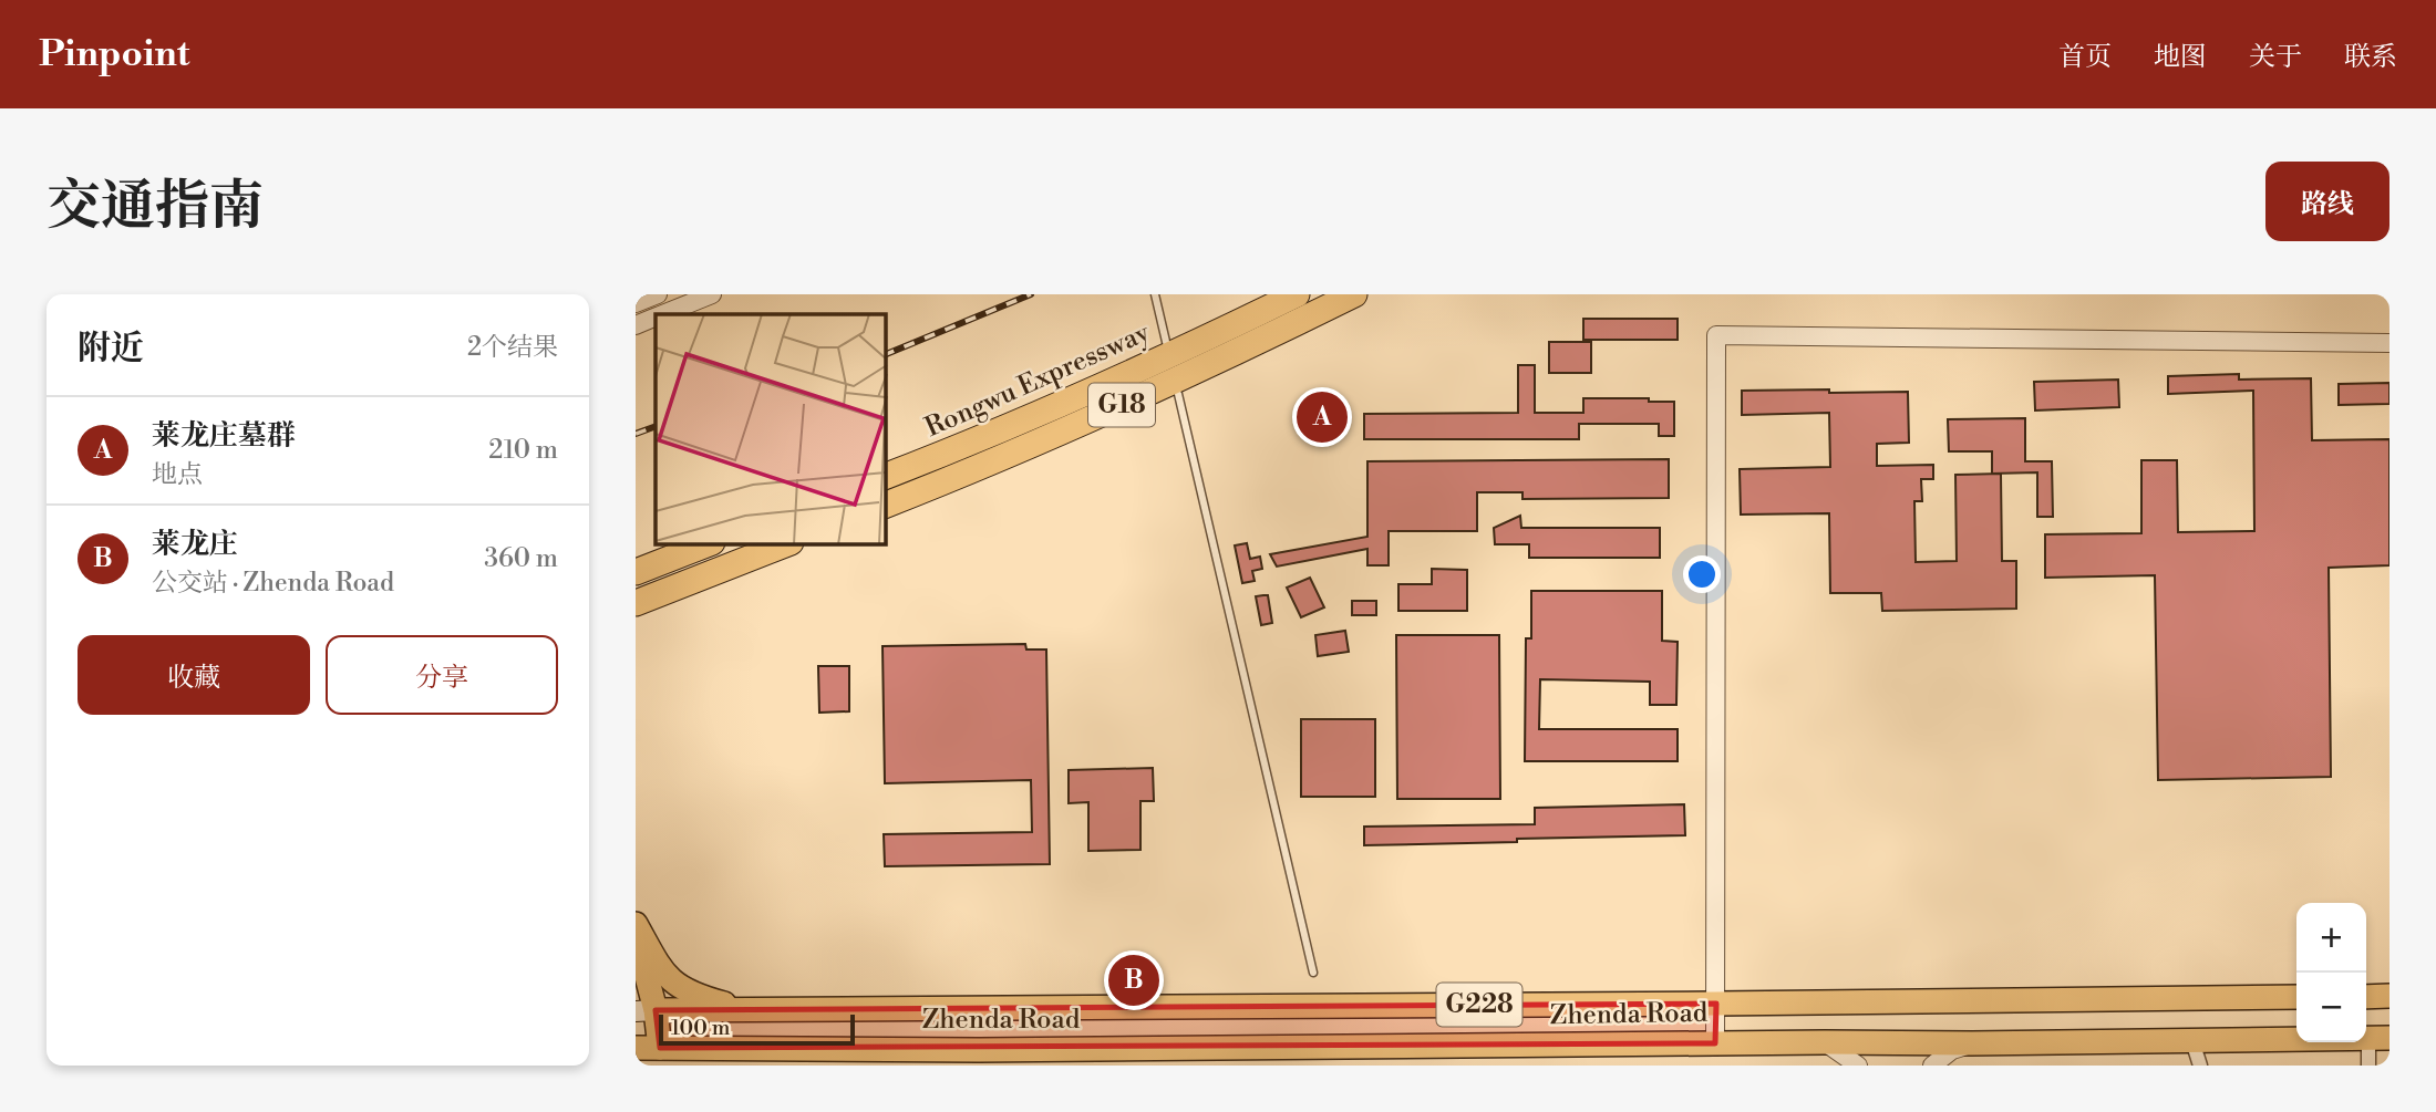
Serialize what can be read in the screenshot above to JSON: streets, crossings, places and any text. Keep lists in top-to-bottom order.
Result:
{
  "streets": {
    "highway": [
      "Rongwu Expressway",
      "G18",
      "G228",
      "Zhenda Road"
    ]
  },
  "scale_bar": "100 m",
  "page": {
    "header": "Pinpoint",
    "nav": [
      "首页",
      "地图",
      "关于",
      "联系"
    ],
    "title": "交通指南",
    "buttons": [
      "路线",
      ["收藏", "分享"]
    ],
    "heading": ["附近", "2个结果"],
    "pins": ["A", "B"],
    "list": [
      {
        "mark": "A",
        "name": "莱龙庄墓群",
        "note": "地点",
        "value": "210 m"
      },
      {
        "mark": "B",
        "name": "莱龙庄",
        "note": "公交站 · Zhenda Road",
        "value": "360 m"
      }
    ],
    "map_buttons": ["+", "−"],
    "scale": "100 m"
  }
}
